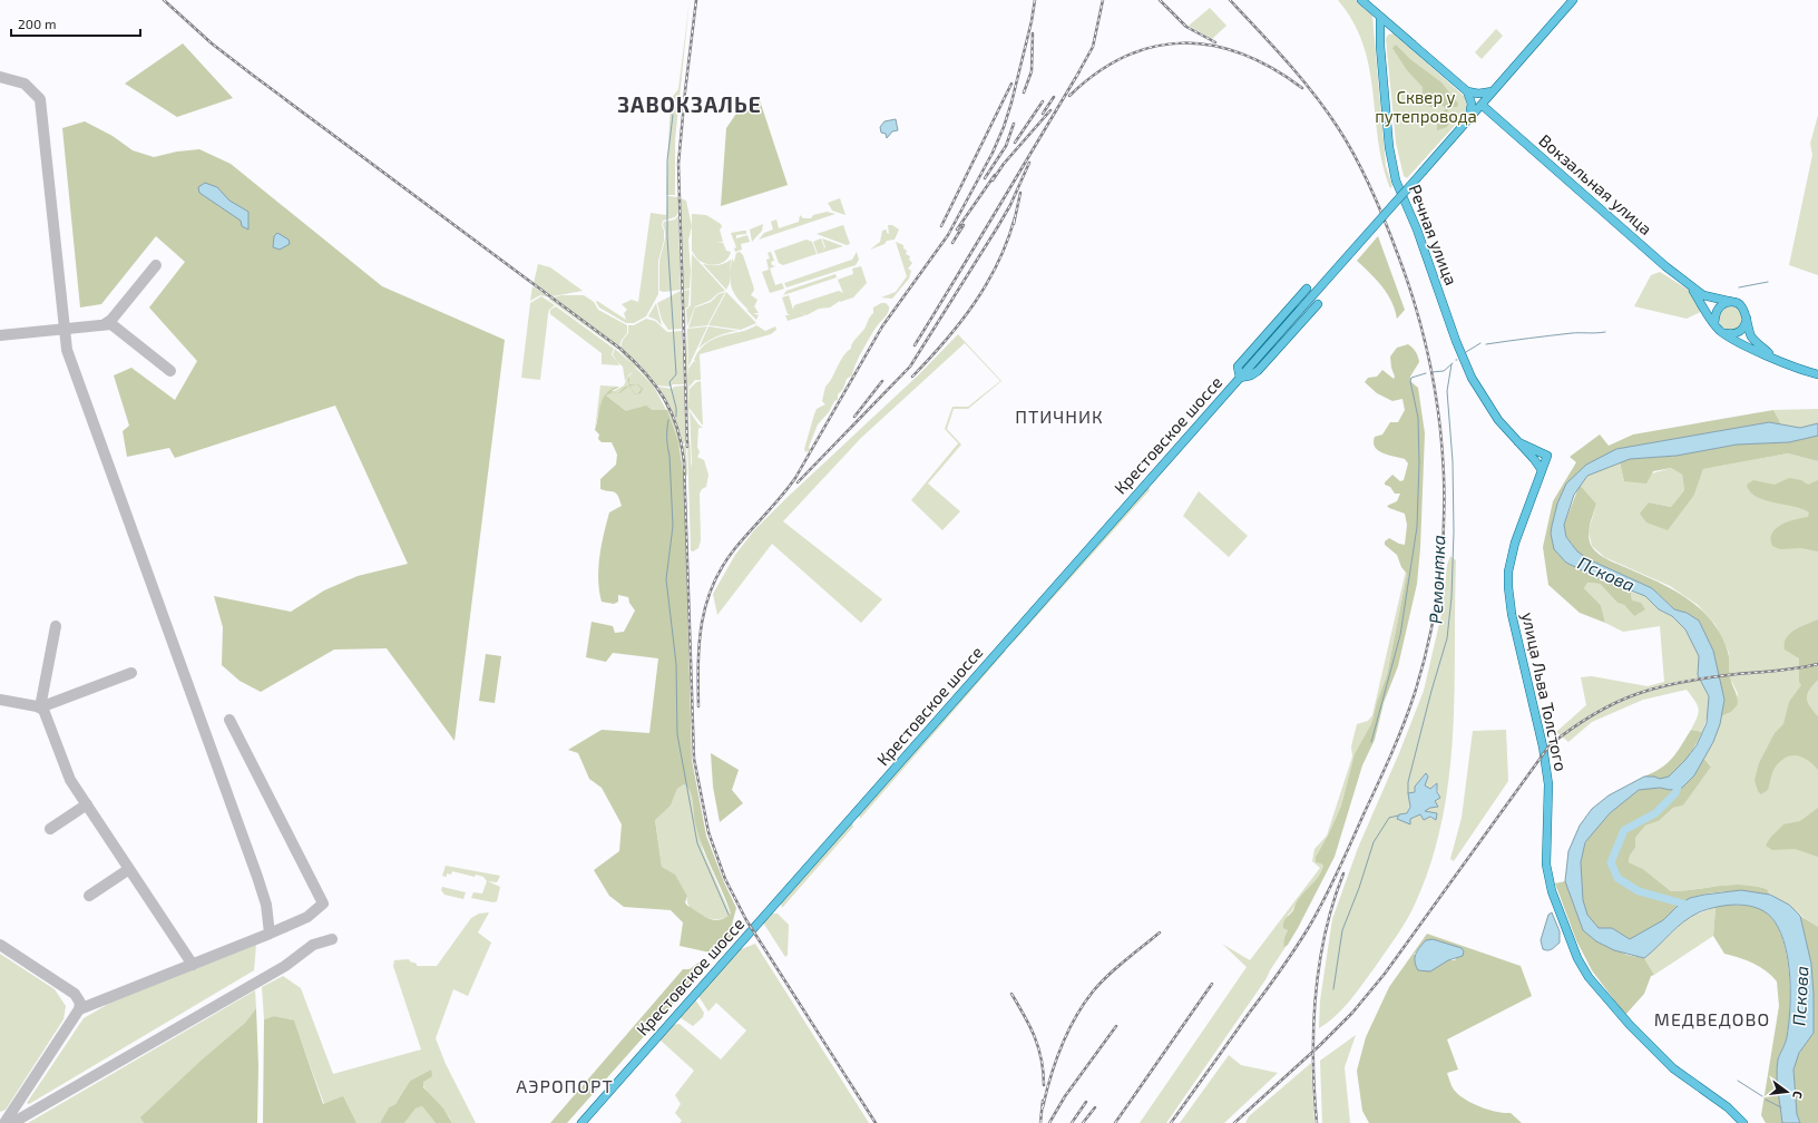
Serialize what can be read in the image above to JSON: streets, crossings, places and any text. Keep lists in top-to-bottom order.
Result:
{
  "streets": {
    "main road": [
      "Вокзальная улица",
      "Речная улица",
      "Крестовское шоссе",
      "улица Льва Толстого"
    ]
  },
  "crossings": [
    ["Вокзальная улица", "Крестовское шоссе"],
    ["Речная улица", "улица Льва Толстого"]
  ],
  "districts": [
    "ЗАВОКЗАЛЬЕ",
    "ПТИЧНИК",
    "МЕДВЕДОВО",
    "АЭРОПОРТ"
  ],
  "water": ["Пскова", "Ремонтка"],
  "parks": ["Сквер у путепровода"],
  "scale_bar": "200 m",
  "north": "right"
}
